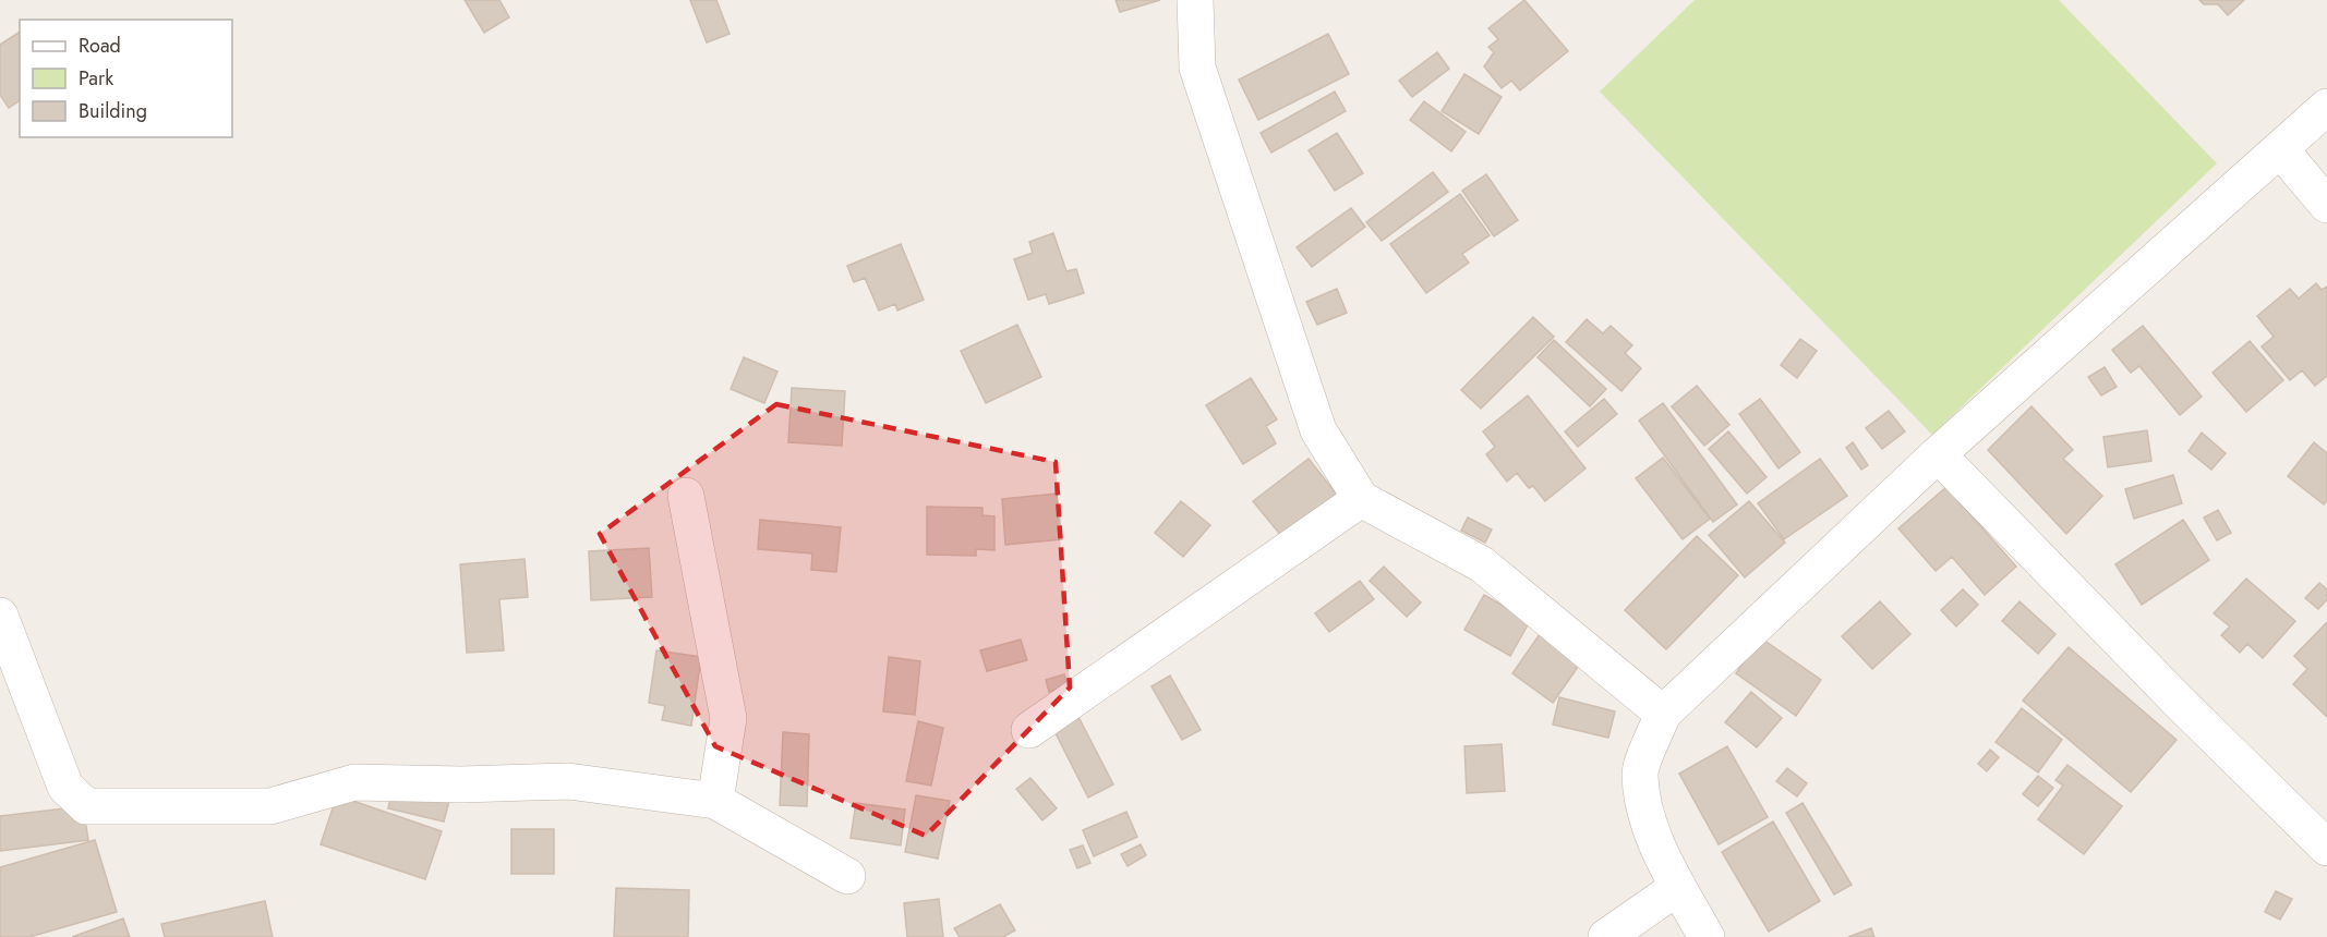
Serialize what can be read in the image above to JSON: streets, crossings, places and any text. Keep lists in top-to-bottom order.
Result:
{
  "legend": ["Road", "Park", "Building"]
}
